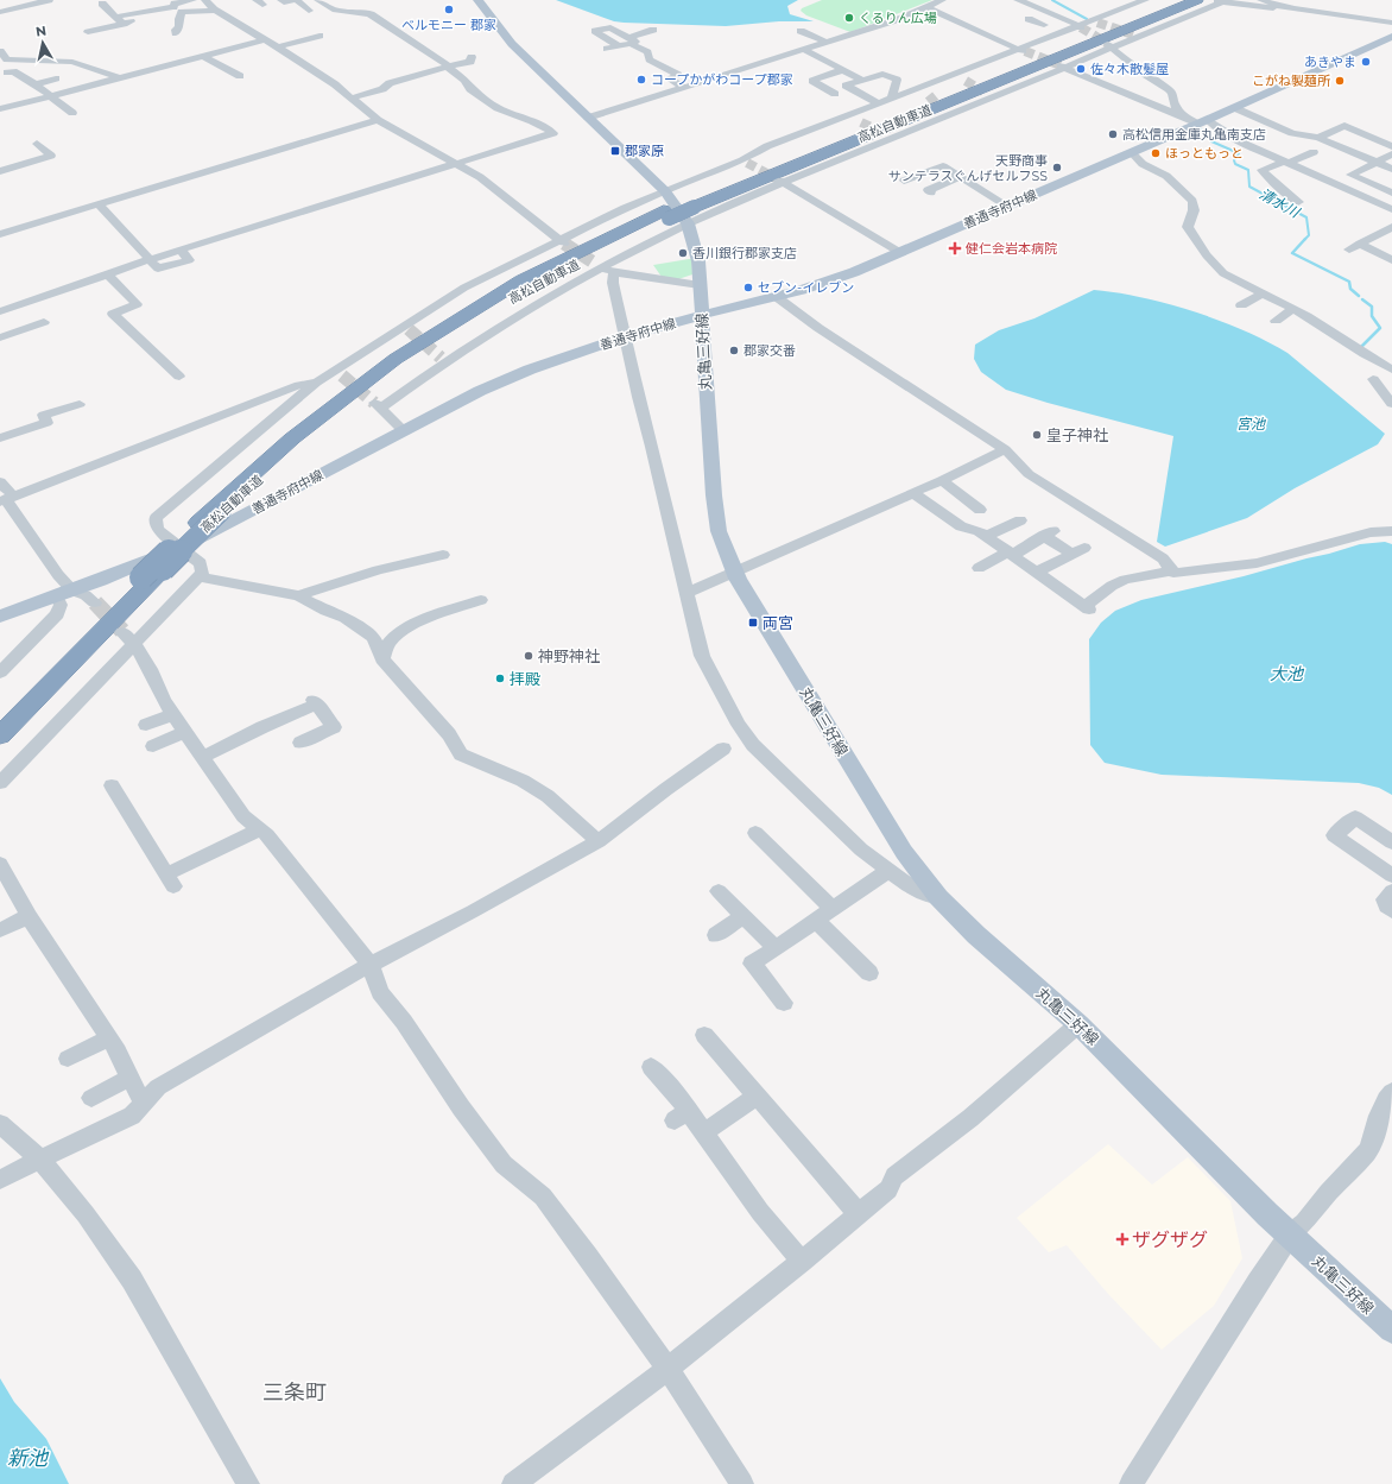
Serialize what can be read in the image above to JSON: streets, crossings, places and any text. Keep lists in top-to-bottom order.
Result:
{
  "streets": {
    "highway": ["高松自動車道"],
    "main road": ["善通寺府中線", "丸亀三好線"]
  },
  "crossings": [
    ["高松自動車道", "丸亀三好線"],
    ["善通寺府中線", "丸亀三好線"]
  ],
  "districts": ["三条町"],
  "water": [
    "清水川",
    "宮池",
    "大池",
    "新池"
  ],
  "places": {
    "other": [
      "ベルモニー 郡家",
      "くるりん広場",
      "あきやま",
      "佐々木散髪屋",
      "コープかがわコープ郡家",
      "こがね製麺所",
      "高松信用金庫丸亀南支店",
      "ほっともっと",
      "天野商事 サンテラスぐんげセルフSS",
      "香川銀行郡家支店",
      "セブン-イレブン",
      "郡家交番",
      "皇子神社",
      "神野神社",
      "拝殿"
    ],
    "transit": ["郡家原", "両宮"],
    "health": ["健仁会岩本病院", "ザグザグ"]
  },
  "north": "top"
}
